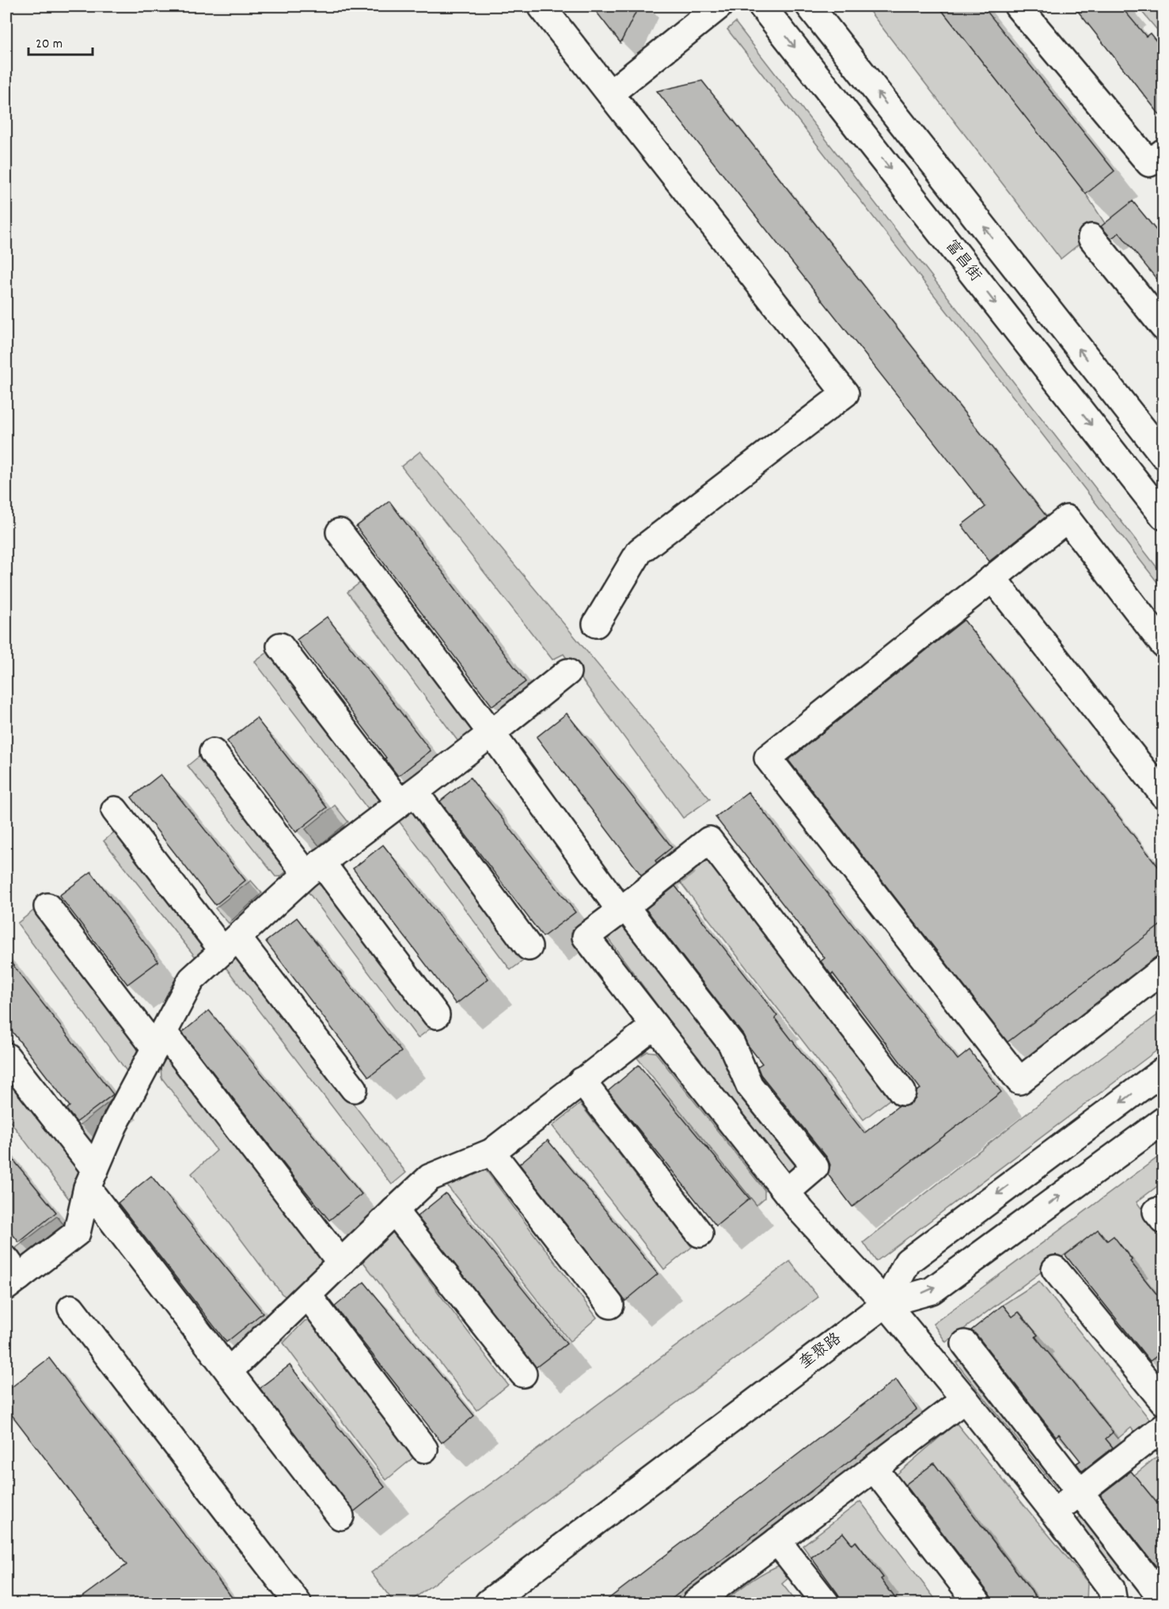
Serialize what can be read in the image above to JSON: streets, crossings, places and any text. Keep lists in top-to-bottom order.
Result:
{
  "streets": {
    "main road": ["富昌街", "奎聚路"]
  },
  "scale_bar": "20 m"
}
